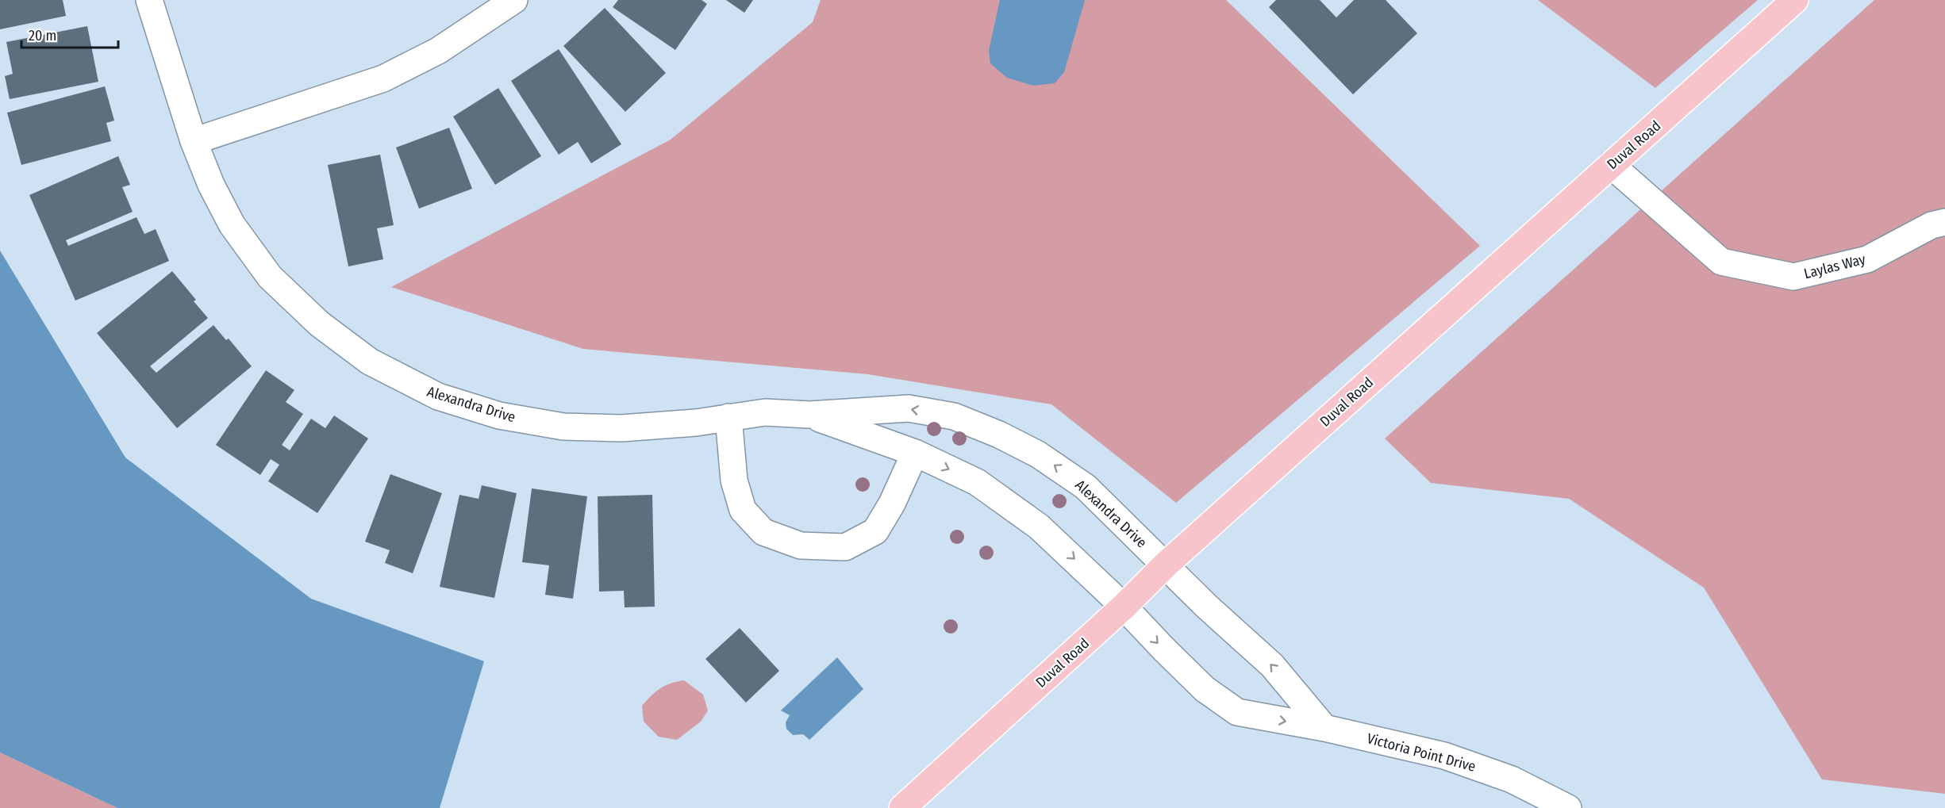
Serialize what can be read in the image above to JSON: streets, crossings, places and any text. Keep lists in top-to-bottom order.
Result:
{
  "streets": {
    "main road": ["Duval Road"],
    "street": ["Laylas Way", "Alexandra Drive", "Victoria Point Drive"]
  },
  "crossings": [
    ["Duval Road", "Laylas Way"],
    ["Duval Road", "Alexandra Drive"],
    ["Duval Road", "Victoria Point Drive"],
    ["Alexandra Drive", "Victoria Point Drive"]
  ],
  "scale_bar": "20 m"
}
